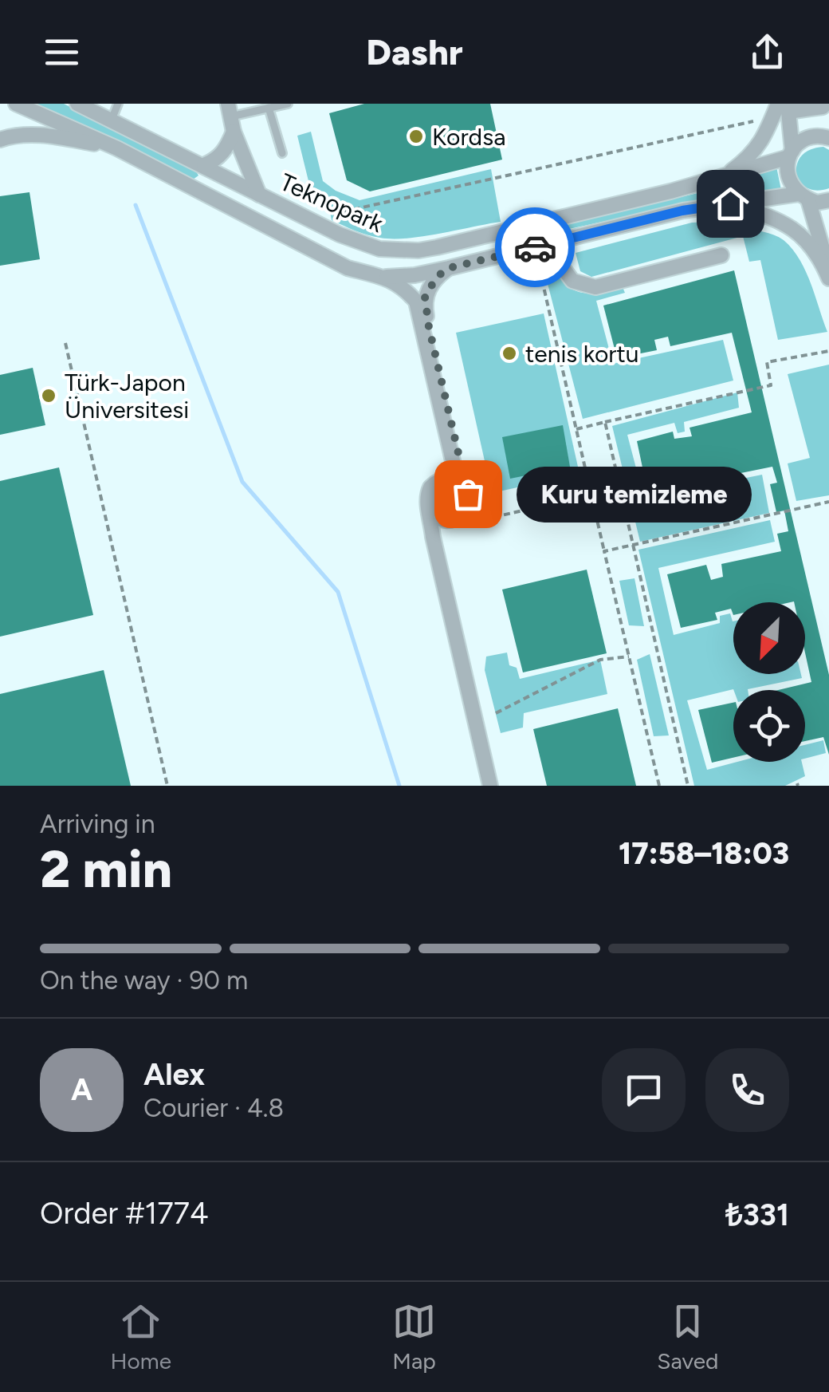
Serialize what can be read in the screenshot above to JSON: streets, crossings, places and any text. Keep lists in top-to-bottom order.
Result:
{
  "streets": {
    "street": ["Teknopark"]
  },
  "places": [
    "Kordsa",
    "tenis kortu",
    "Türk-Japon Üniversitesi",
    "Kuru temizleme"
  ],
  "north": "bottom left",
  "page": {
    "header": "Dashr",
    "bubble": "Kuru temizleme",
    "heading": ["2 min", "Arriving in", "17:58–18:03"],
    "panel": [
      "Alex",
      "Courier · 4.8",
      "Order #1774",
      "₺331"
    ],
    "bar": "On the way · 90 m",
    "round": "A",
    "tabs": ["Home", "Map", "Saved"]
  }
}
